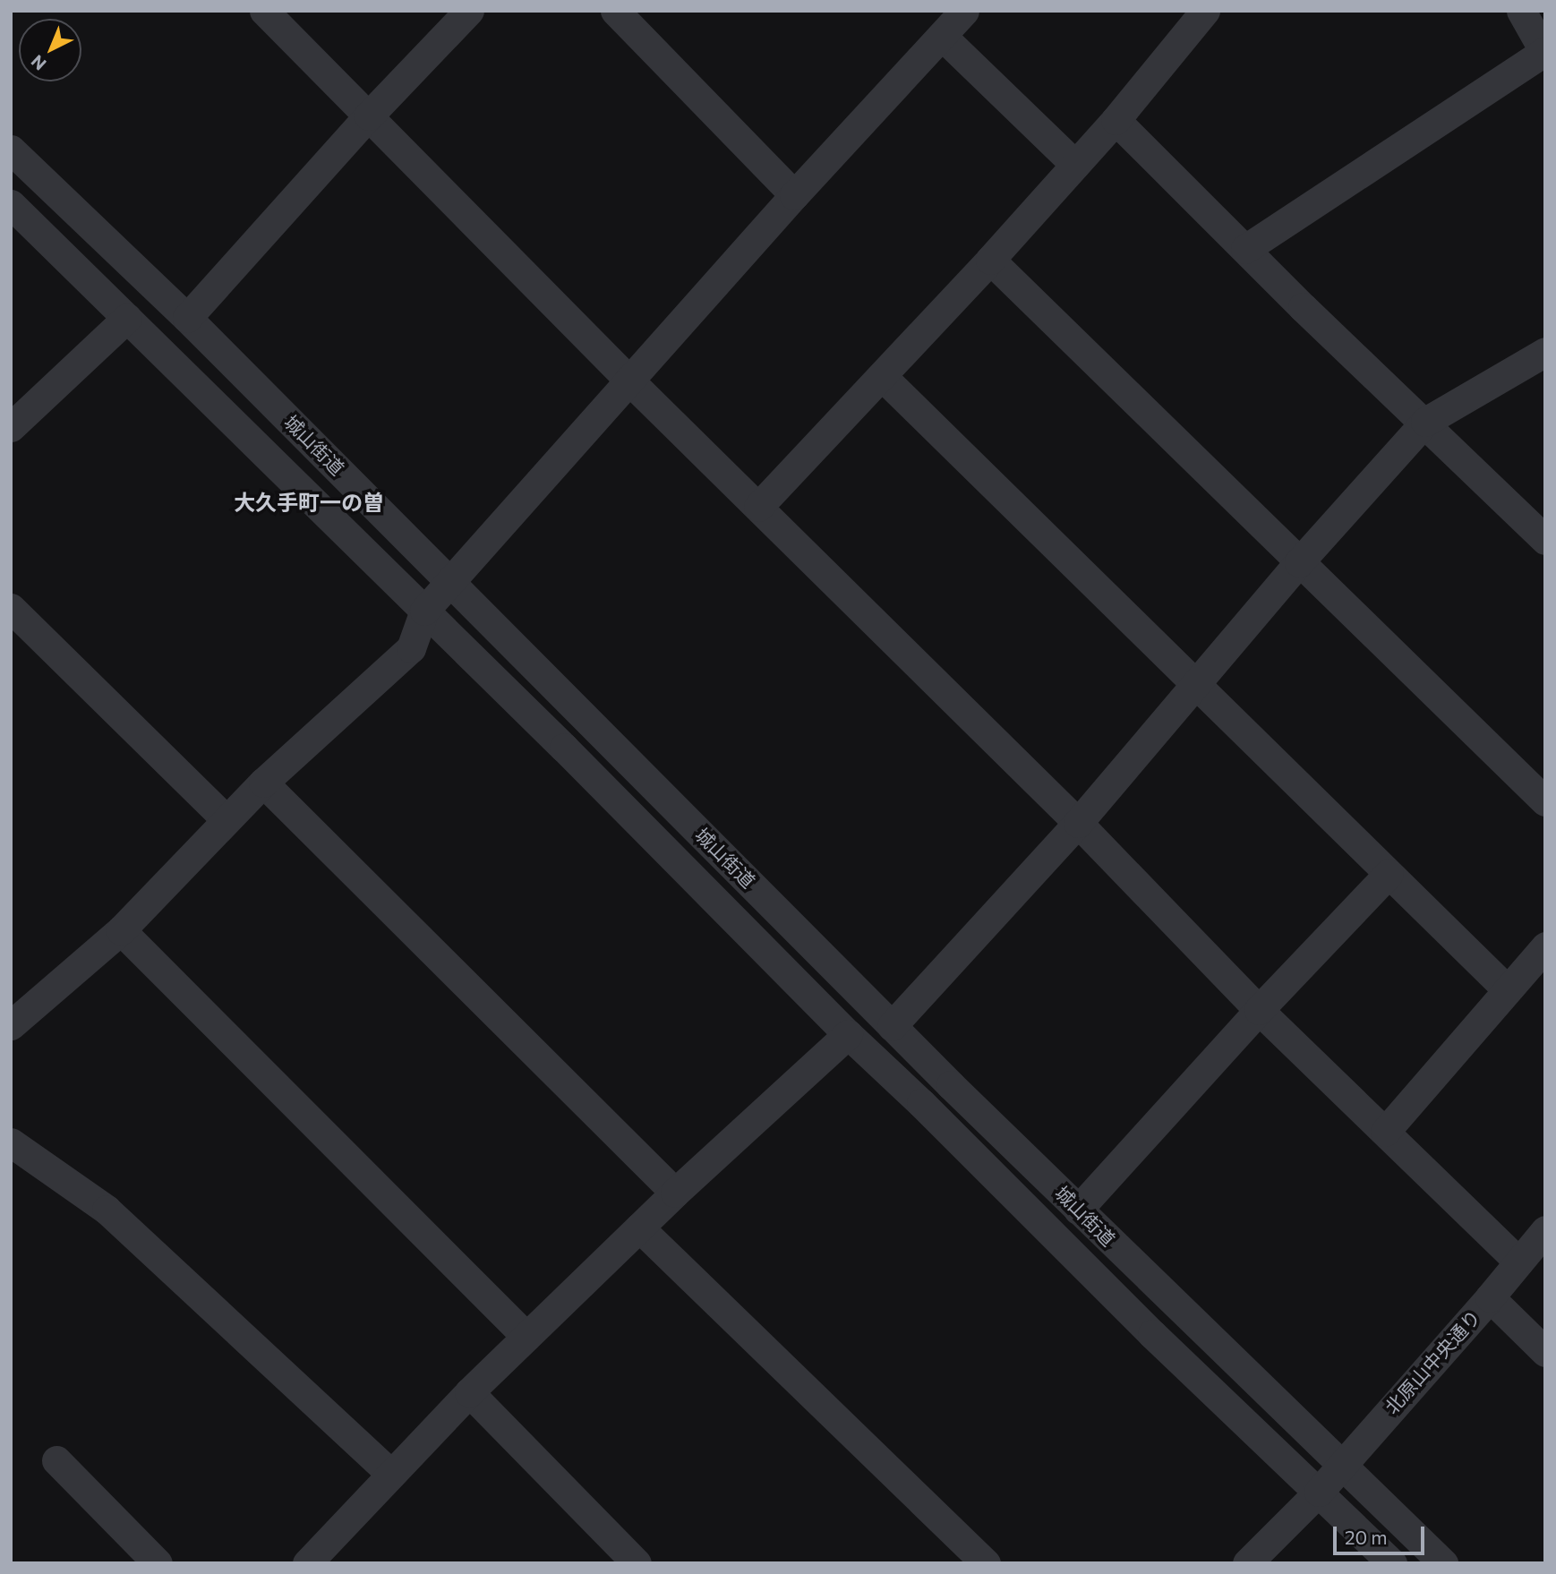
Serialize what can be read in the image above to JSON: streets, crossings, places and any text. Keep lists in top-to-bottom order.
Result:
{
  "streets": {
    "street": ["城山街道", "北原山中央通り"]
  },
  "crossings": [
    ["城山街道", "北原山中央通り"]
  ],
  "districts": ["大久手町一の曽"],
  "scale_bar": "20 m",
  "north": "bottom left"
}
